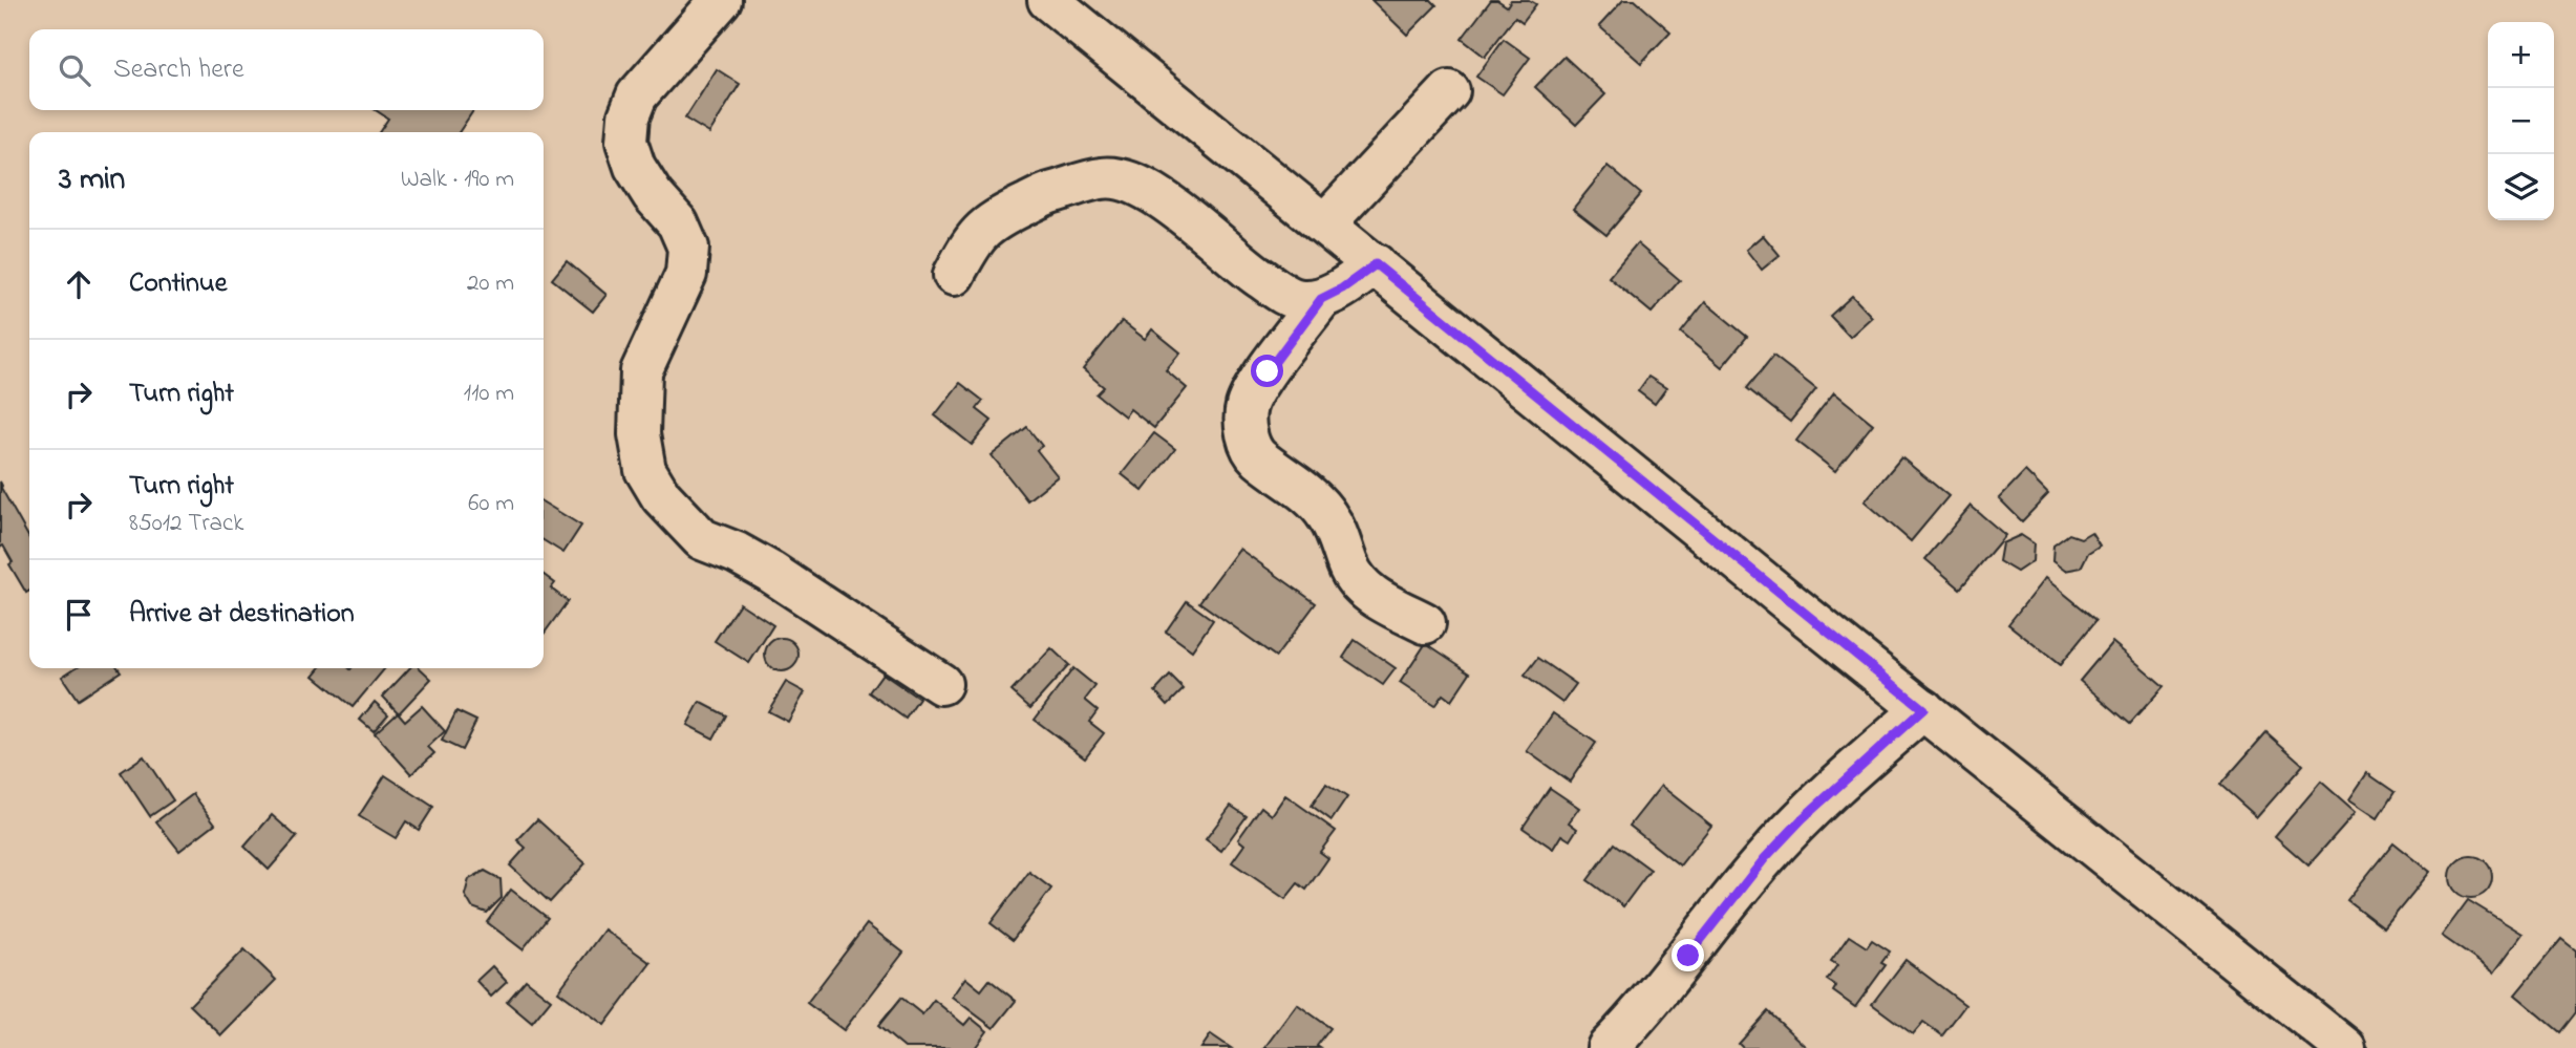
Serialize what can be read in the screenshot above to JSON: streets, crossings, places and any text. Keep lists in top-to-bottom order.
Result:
{
  "page": {
    "map_buttons": ["+", "−"],
    "search": "Search here",
    "heading": ["3 min", "Walk · 190 m"],
    "list": [
      ["Continue", "20 m"],
      ["Turn right", "110 m"],
      ["Turn right", "85012 Track", "60 m"],
      "Arrive at destination"
    ]
  }
}
